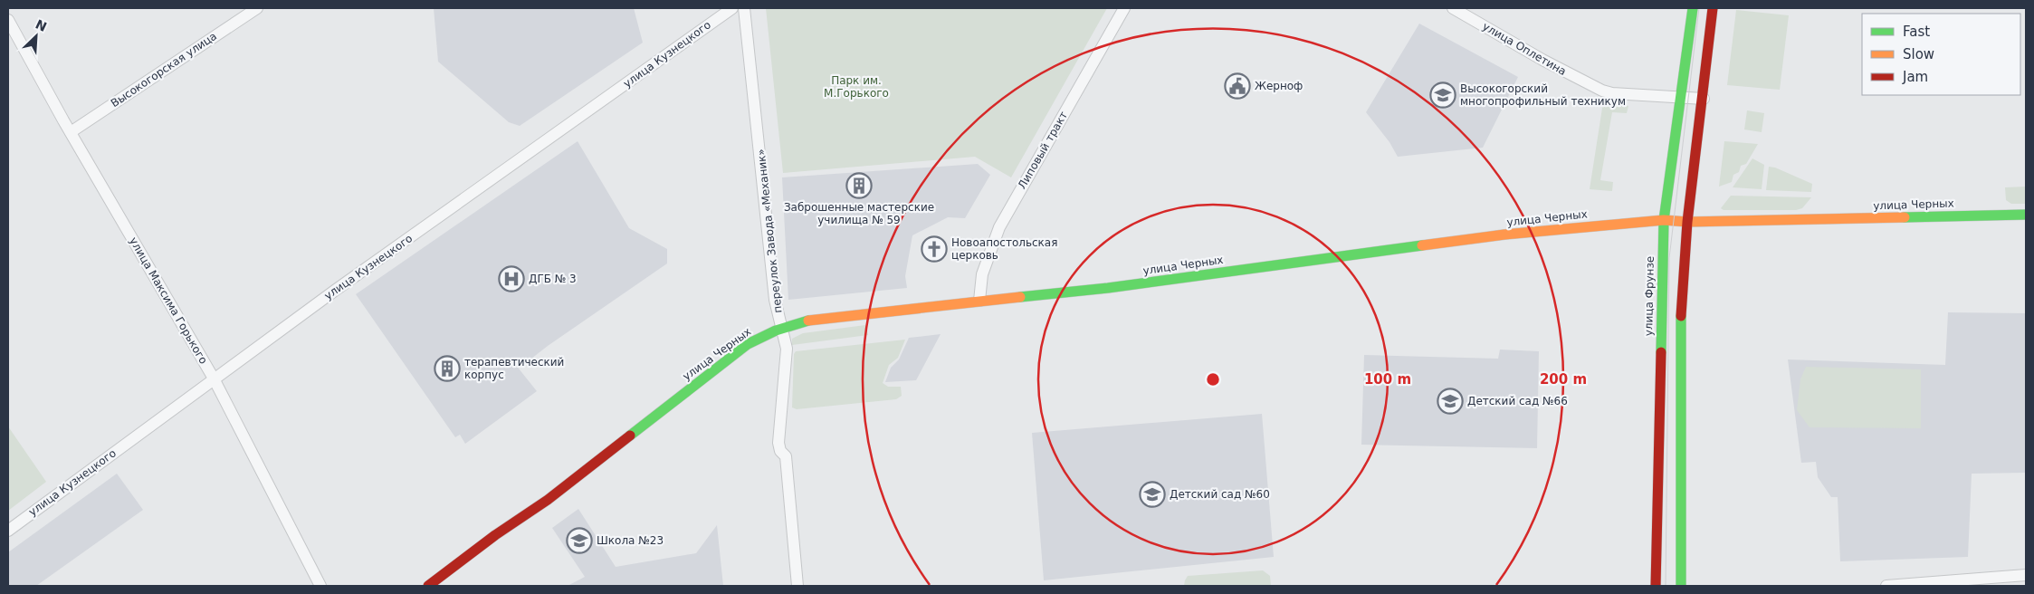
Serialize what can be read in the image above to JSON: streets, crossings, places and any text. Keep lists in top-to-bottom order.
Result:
{
  "streets": {
    "main road": ["улица Черных", "улица Фрунзе"],
    "street": [
      "улица Оплетина",
      "улица Кузнецкого",
      "Высокогорская улица",
      "Липовый тракт",
      "переулок Завода «Механик»",
      "улица Максима Горького"
    ]
  },
  "crossings": [
    ["улица Оплетина", "улица Фрунзе"],
    ["улица Кузнецкого", "улица Максима Горького"],
    ["Высокогорская улица", "улица Максима Горького"],
    ["Липовый тракт", "улица Черных"],
    ["улица Черных", "переулок Завода «Механик»"],
    ["улица Черных", "улица Фрунзе"]
  ],
  "parks": ["Парк им. М.Горького"],
  "places": {
    "public building": ["Жерноф"],
    "school or university": [
      "Высокогорский многопрофильный техникум",
      "Детский сад №66",
      "Детский сад №60",
      "Школа №23"
    ],
    "building": ["Заброшенные мастерские училища № 59", "терапевтический корпус"],
    "church": ["Новоапостольская церковь"],
    "hospital": ["ДГБ № 3"]
  },
  "legend": ["Fast", "Slow", "Jam"],
  "north": "top right",
  "rings": ["100 m", "200 m"]
}
